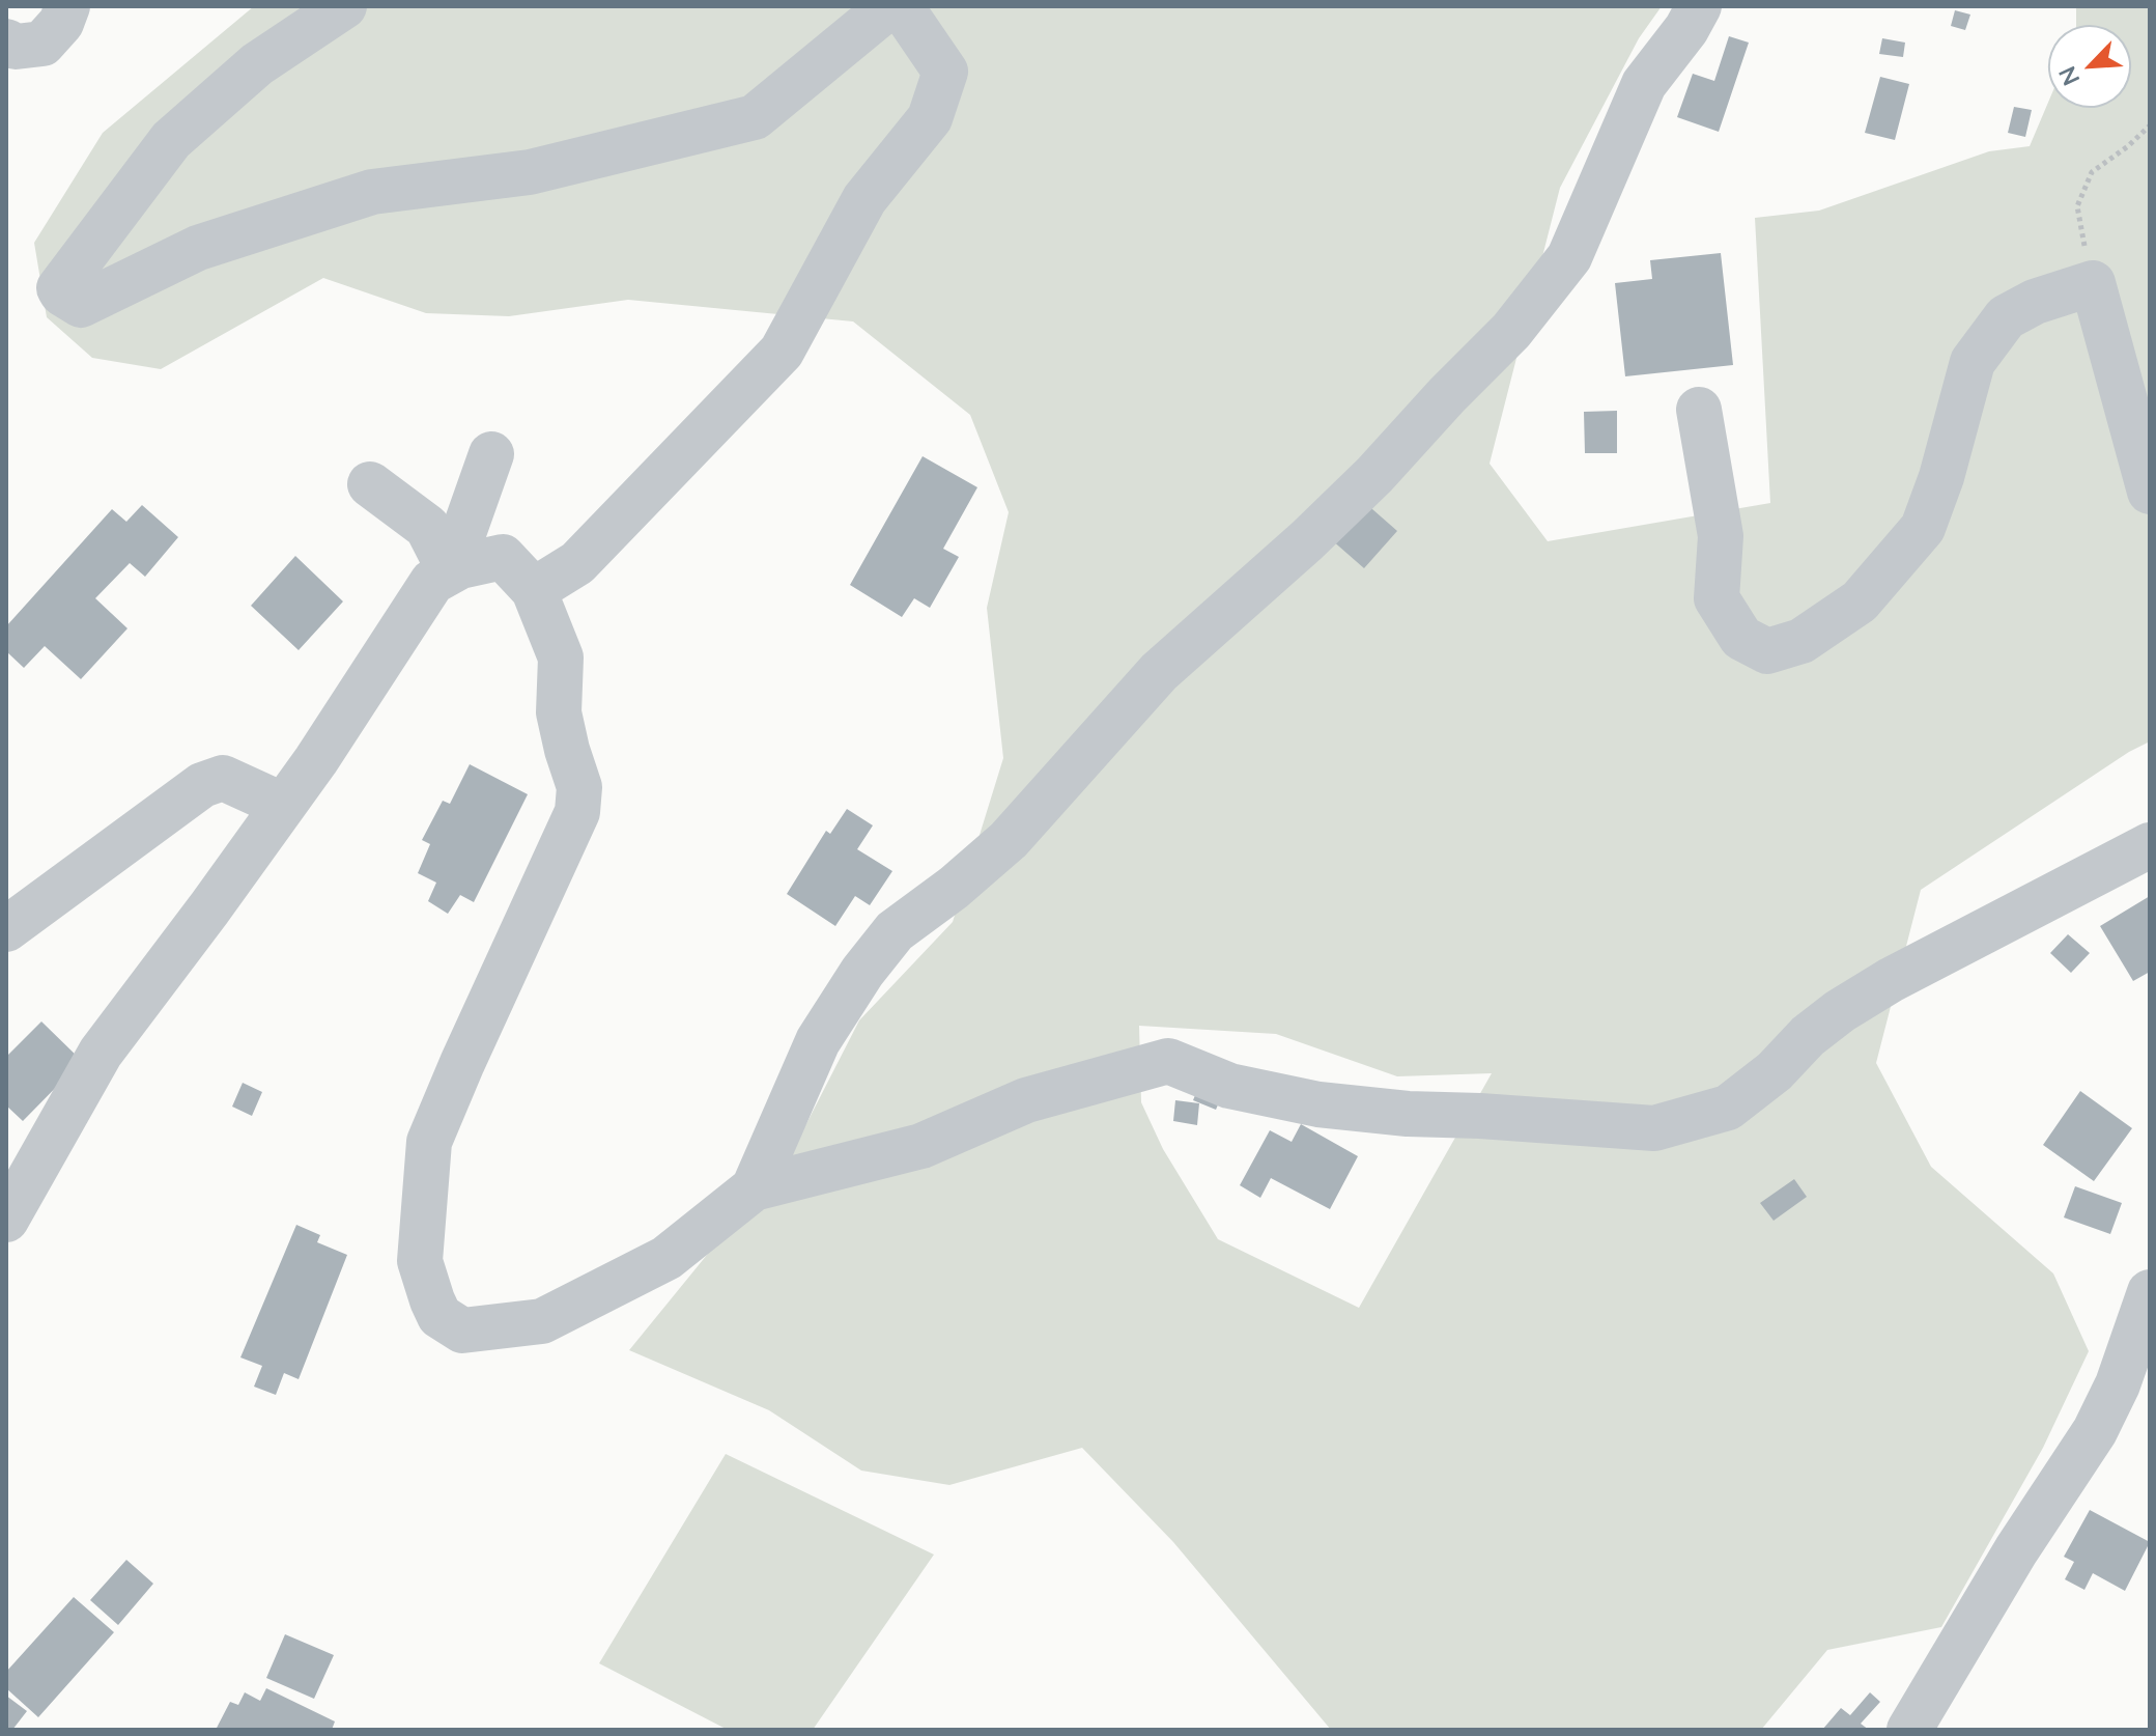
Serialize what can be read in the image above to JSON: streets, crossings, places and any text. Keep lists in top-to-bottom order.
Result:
{
  "north": "bottom left"
}
